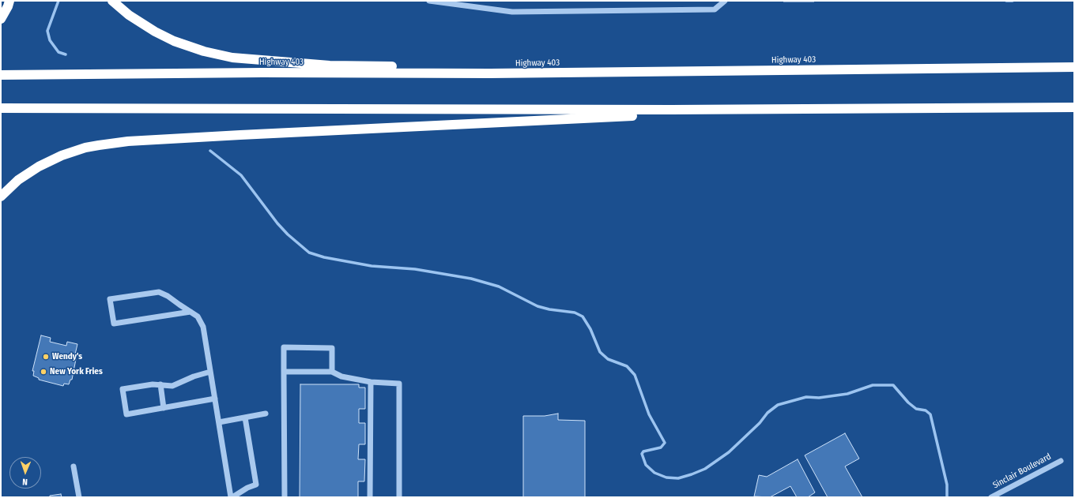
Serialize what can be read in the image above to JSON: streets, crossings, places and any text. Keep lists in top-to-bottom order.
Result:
{
  "streets": {
    "highway": ["Highway 403"],
    "street": ["Sinclair Boulevard"]
  },
  "places": ["Wendy's", "New York Fries"],
  "north": "bottom"
}
